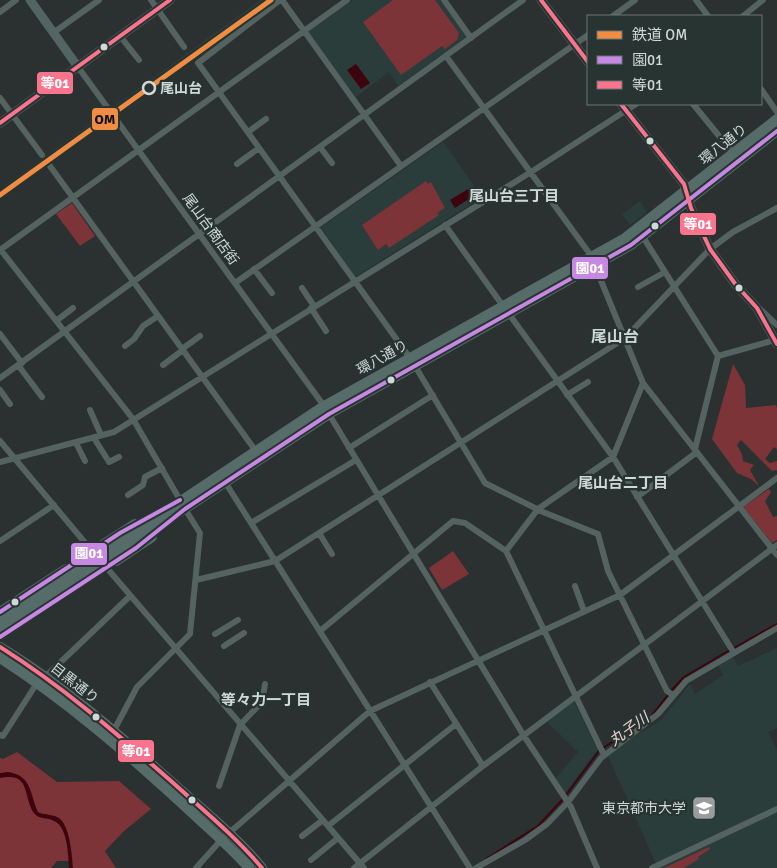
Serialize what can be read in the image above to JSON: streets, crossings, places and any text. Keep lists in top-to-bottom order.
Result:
{
  "streets": {
    "main road": ["環八通り", "目黒通り"],
    "street": ["尾山台商店街"]
  },
  "crossings": [
    ["環八通り", "尾山台商店街"]
  ],
  "districts": [
    "尾山台三丁目",
    "尾山台",
    "尾山台二丁目",
    "等々力一丁目"
  ],
  "water": ["丸子川"],
  "places": {
    "other": ["尾山台"],
    "school or university": ["東京都市大学"]
  },
  "lines": ["rail line OM", "transit line 等01", "transit line 園01"],
  "legend": ["鉄道 OM", "園01", "等01"]
}
